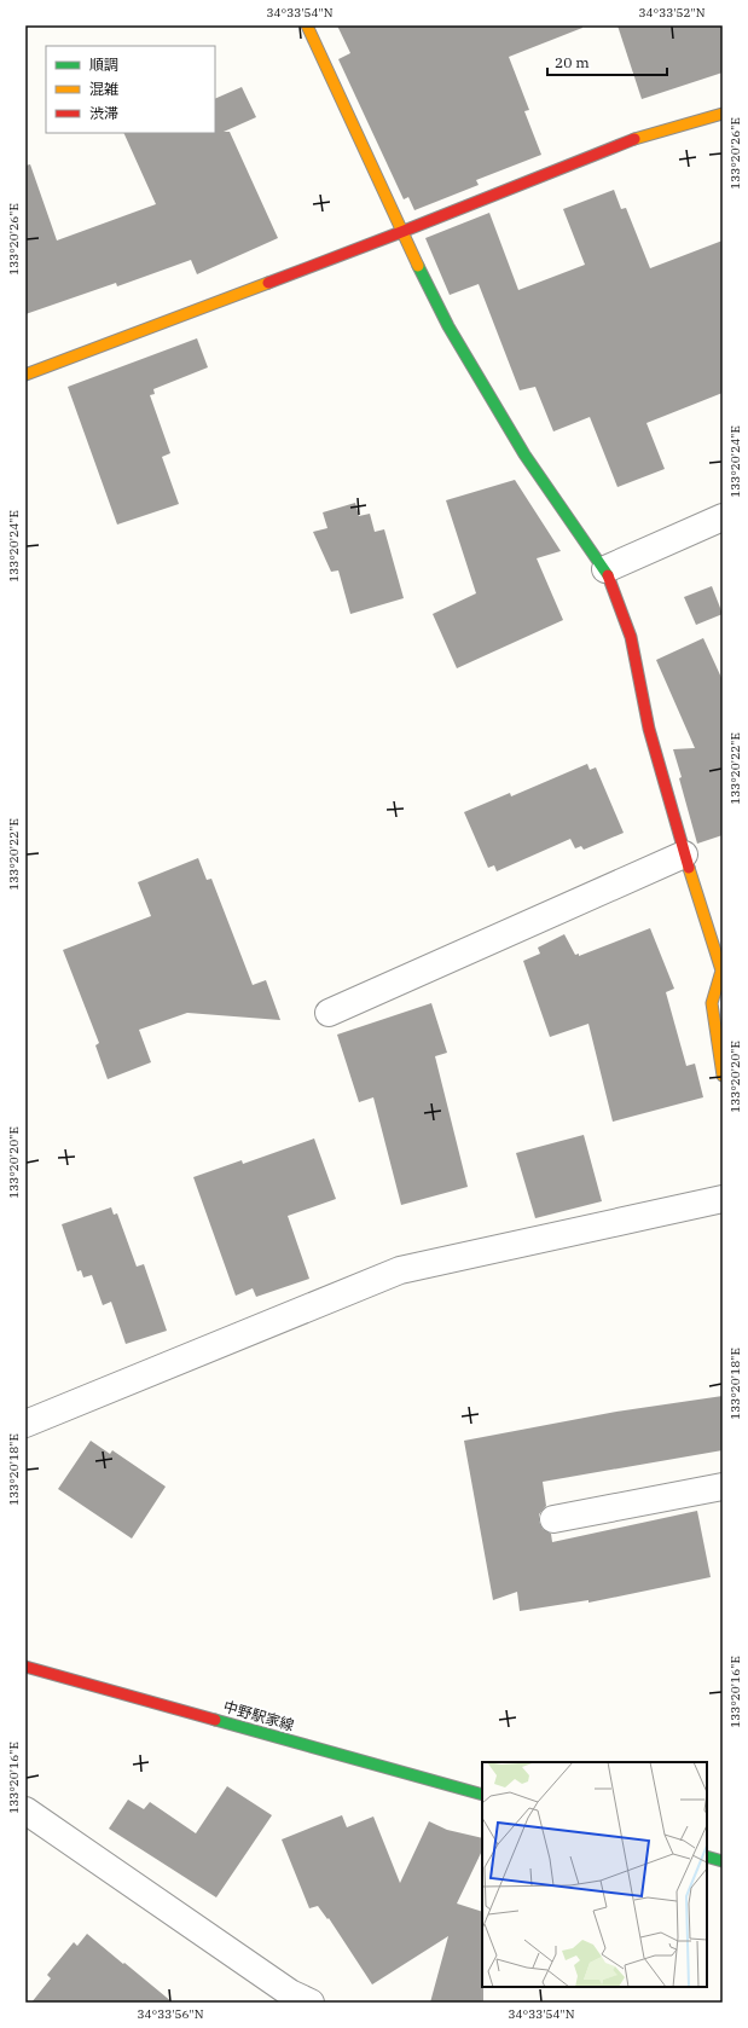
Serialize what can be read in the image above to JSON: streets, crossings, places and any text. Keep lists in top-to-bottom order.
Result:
{
  "streets": {
    "street": ["中野駅家線"]
  },
  "legend": ["順調", "混雑", "渋滞"],
  "scale_bar": "20 m",
  "coordinates": [
    "34°33'54\"N",
    "34°33'52\"N",
    "133°20'26\"E",
    "133°20'24\"E",
    "133°20'22\"E",
    "133°20'20\"E",
    "133°20'18\"E",
    "133°20'16\"E",
    "34°33'56\"N"
  ]
}
